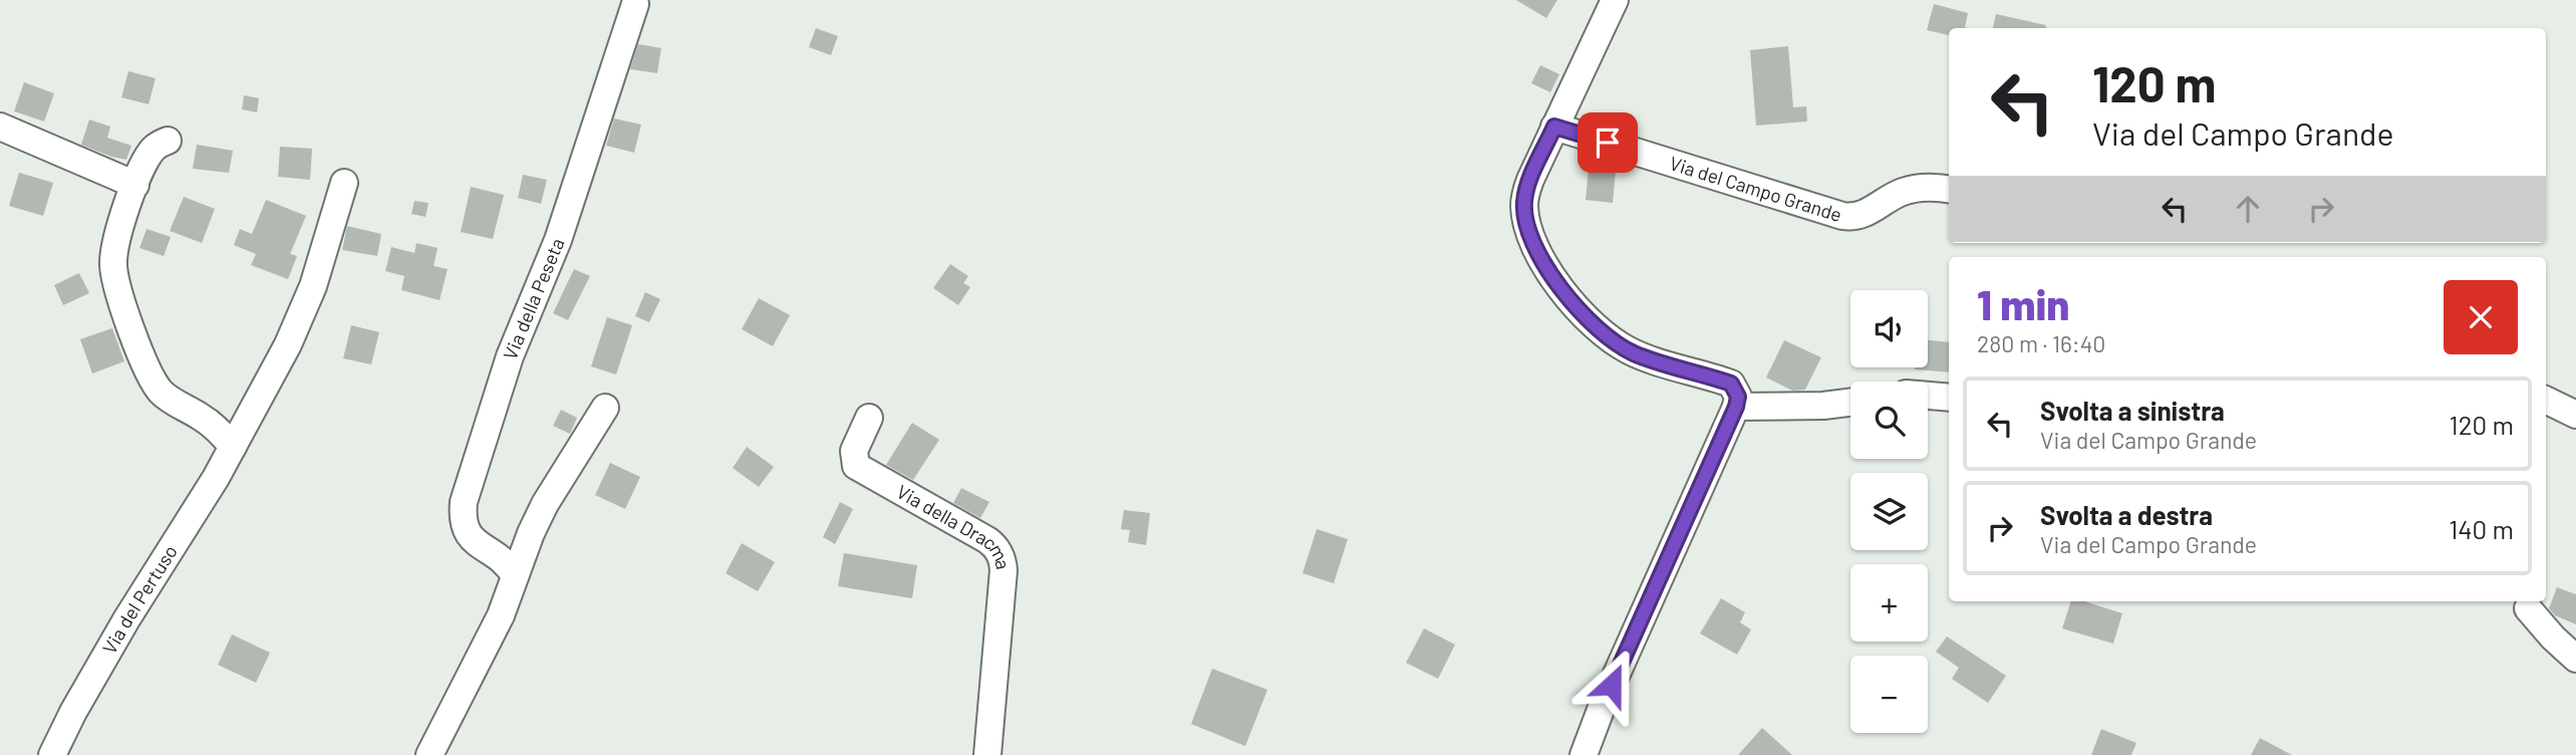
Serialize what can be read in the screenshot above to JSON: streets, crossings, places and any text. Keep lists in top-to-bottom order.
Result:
{
  "streets": {
    "street": [
      "Via del Campo Grande",
      "Via della Peseta",
      "Via della Dracma",
      "Via del Pertuso"
    ]
  },
  "page": {
    "turn": ["120 m", "Via del Campo Grande"],
    "heading": ["1 min", "280 m · 16:40"],
    "map_buttons": ["+", "−"],
    "list": [
      {
        "name": "Svolta a sinistra",
        "note": "Via del Campo Grande",
        "value": "120 m"
      },
      {
        "name": "Svolta a destra",
        "note": "Via del Campo Grande",
        "value": "140 m"
      }
    ]
  }
}
